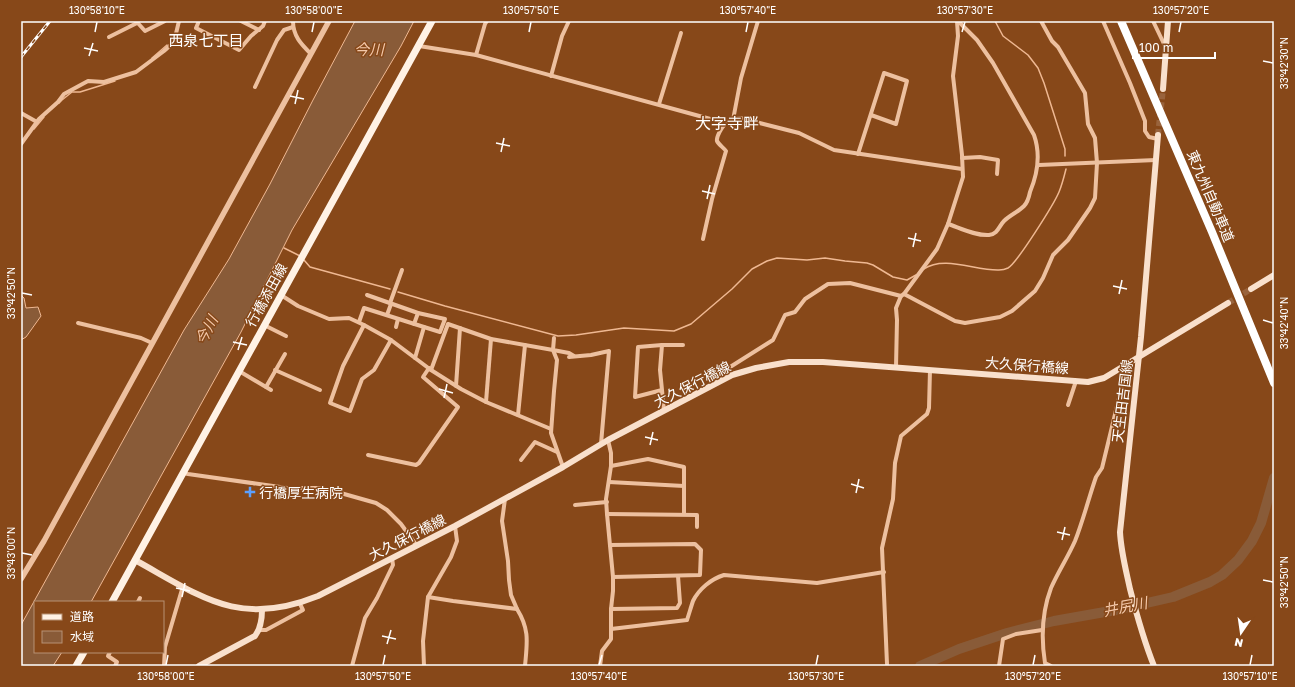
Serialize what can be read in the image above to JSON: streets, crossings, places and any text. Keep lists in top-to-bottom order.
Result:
{
  "streets": {
    "highway": ["東九州自動車道"],
    "main road": ["行橋添田線", "大久保行橋線", "天生田吉国線"]
  },
  "crossings": [
    ["行橋添田線", "大久保行橋線"],
    ["大久保行橋線", "天生田吉国線"]
  ],
  "districts": ["西泉七丁目", "大字寺畔"],
  "water": ["今川", "井尻川"],
  "places": {
    "health": ["行橋厚生病院"]
  },
  "legend": ["道路", "水域"],
  "scale_bar": "100 m",
  "north": "bottom",
  "coordinates": [
    "130°58'10\"E",
    "130°58'00\"E",
    "130°57'50\"E",
    "130°57'40\"E",
    "130°57'30\"E",
    "130°57'20\"E",
    "33°42'30\"N",
    "33°42'50\"N",
    "33°42'40\"N",
    "33°43'00\"N",
    "130°57'10\"E"
  ]
}
